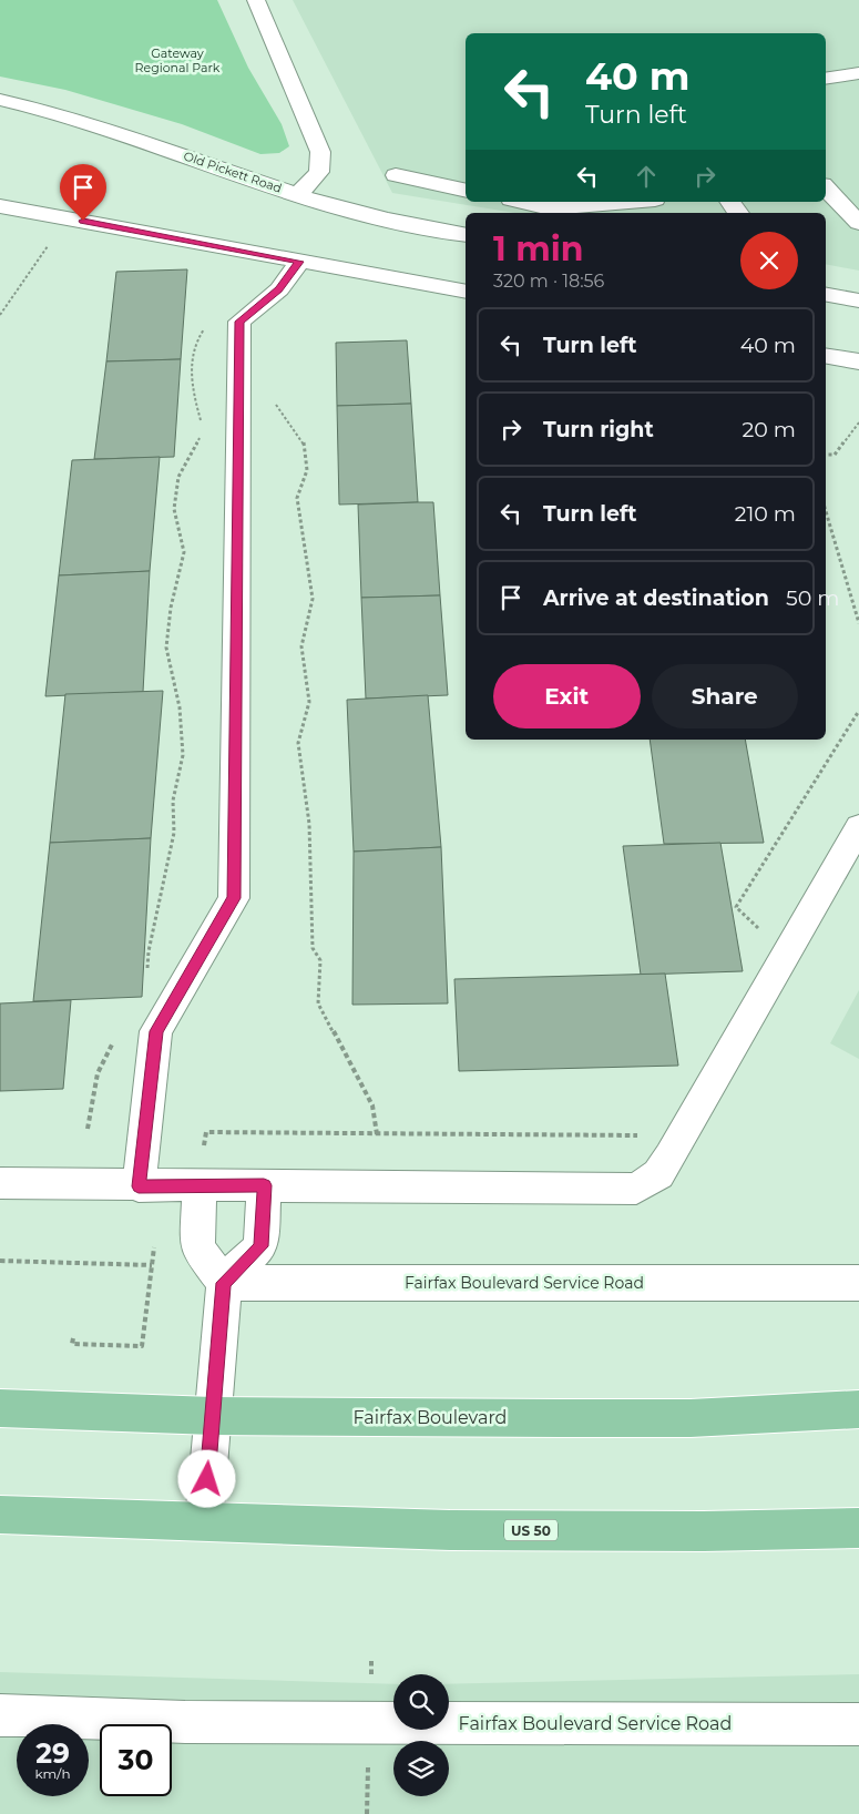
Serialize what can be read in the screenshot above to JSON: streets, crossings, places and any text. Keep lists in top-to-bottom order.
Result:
{
  "streets": {
    "main road": ["Fairfax Boulevard", "US 50"],
    "street": ["Old Pickett Road", "Fairfax Boulevard Service Road"]
  },
  "parks": ["Gateway Regional Park"],
  "page": {
    "turn": ["40 m", "Turn left"],
    "heading": ["1 min", "320 m · 18:56"],
    "list": [
      {
        "name": "Turn left",
        "value": "40 m"
      },
      {
        "name": "Turn right",
        "value": "20 m"
      },
      {
        "name": "Turn left",
        "value": "210 m"
      },
      {
        "name": "Arrive at destination",
        "value": "50 m"
      }
    ],
    "buttons": ["Exit", "Share"],
    "speed": "29 km/h",
    "limit": "30"
  }
}
